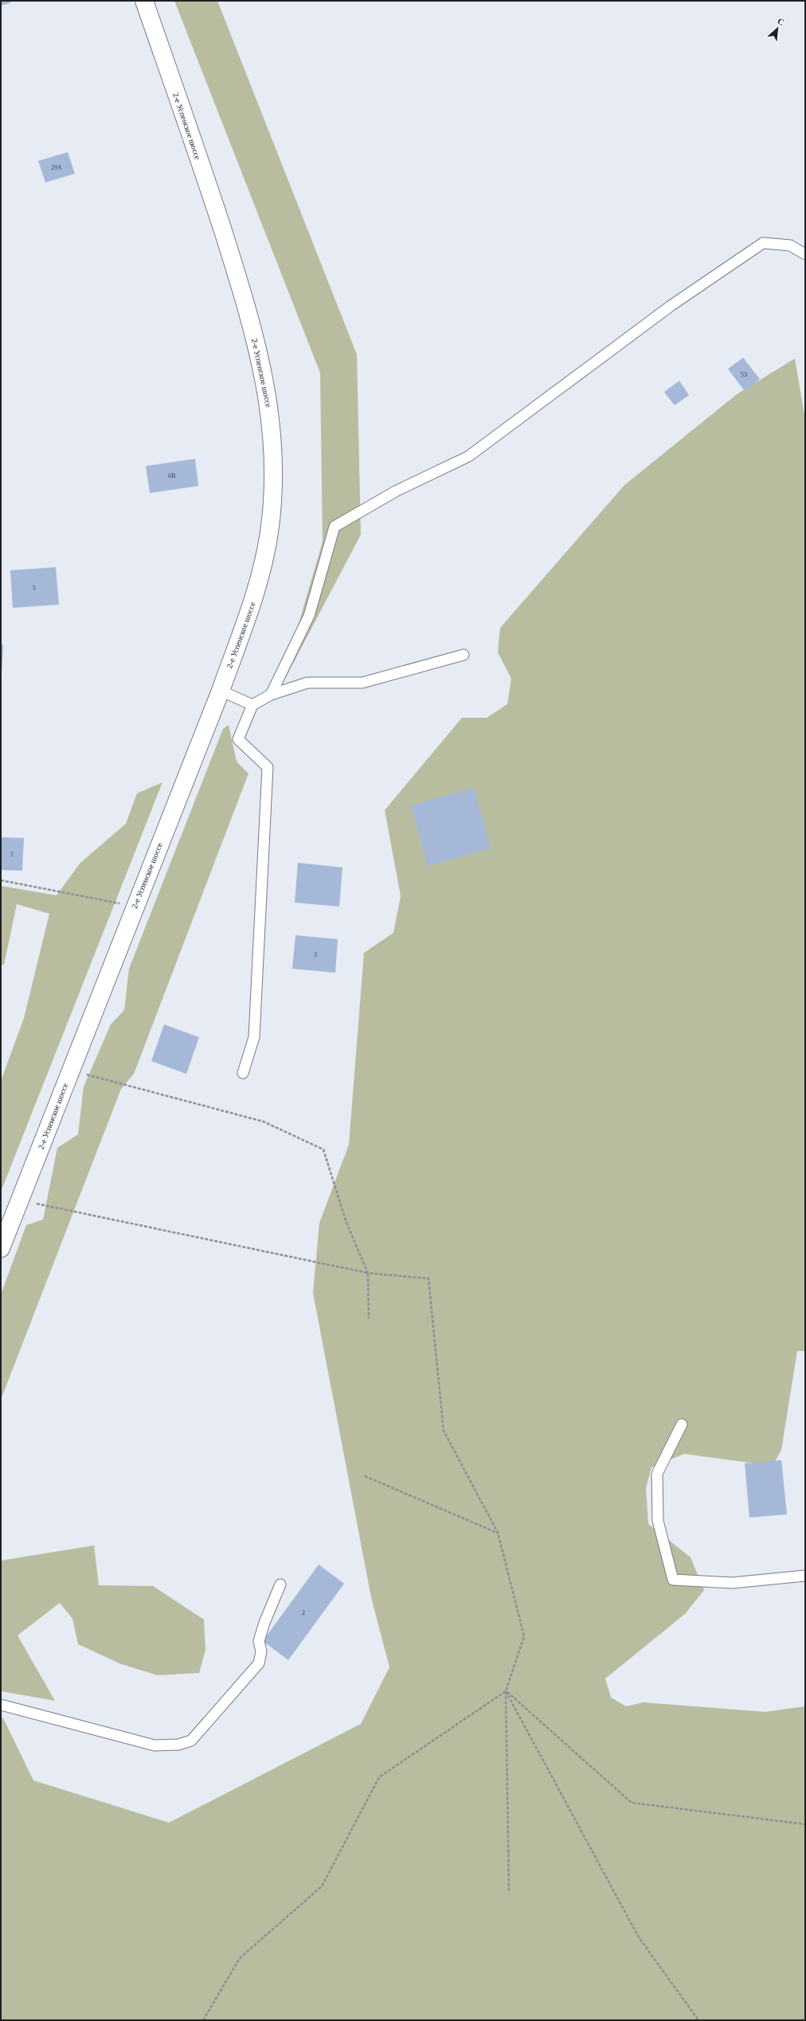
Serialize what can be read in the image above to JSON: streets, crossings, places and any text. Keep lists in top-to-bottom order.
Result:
{
  "streets": {
    "main road": ["2-е Успенское шоссе"]
  },
  "house_numbers": [
    "29А",
    "53",
    "6В",
    "5",
    "1",
    "3",
    "2"
  ],
  "north": "top right"
}
